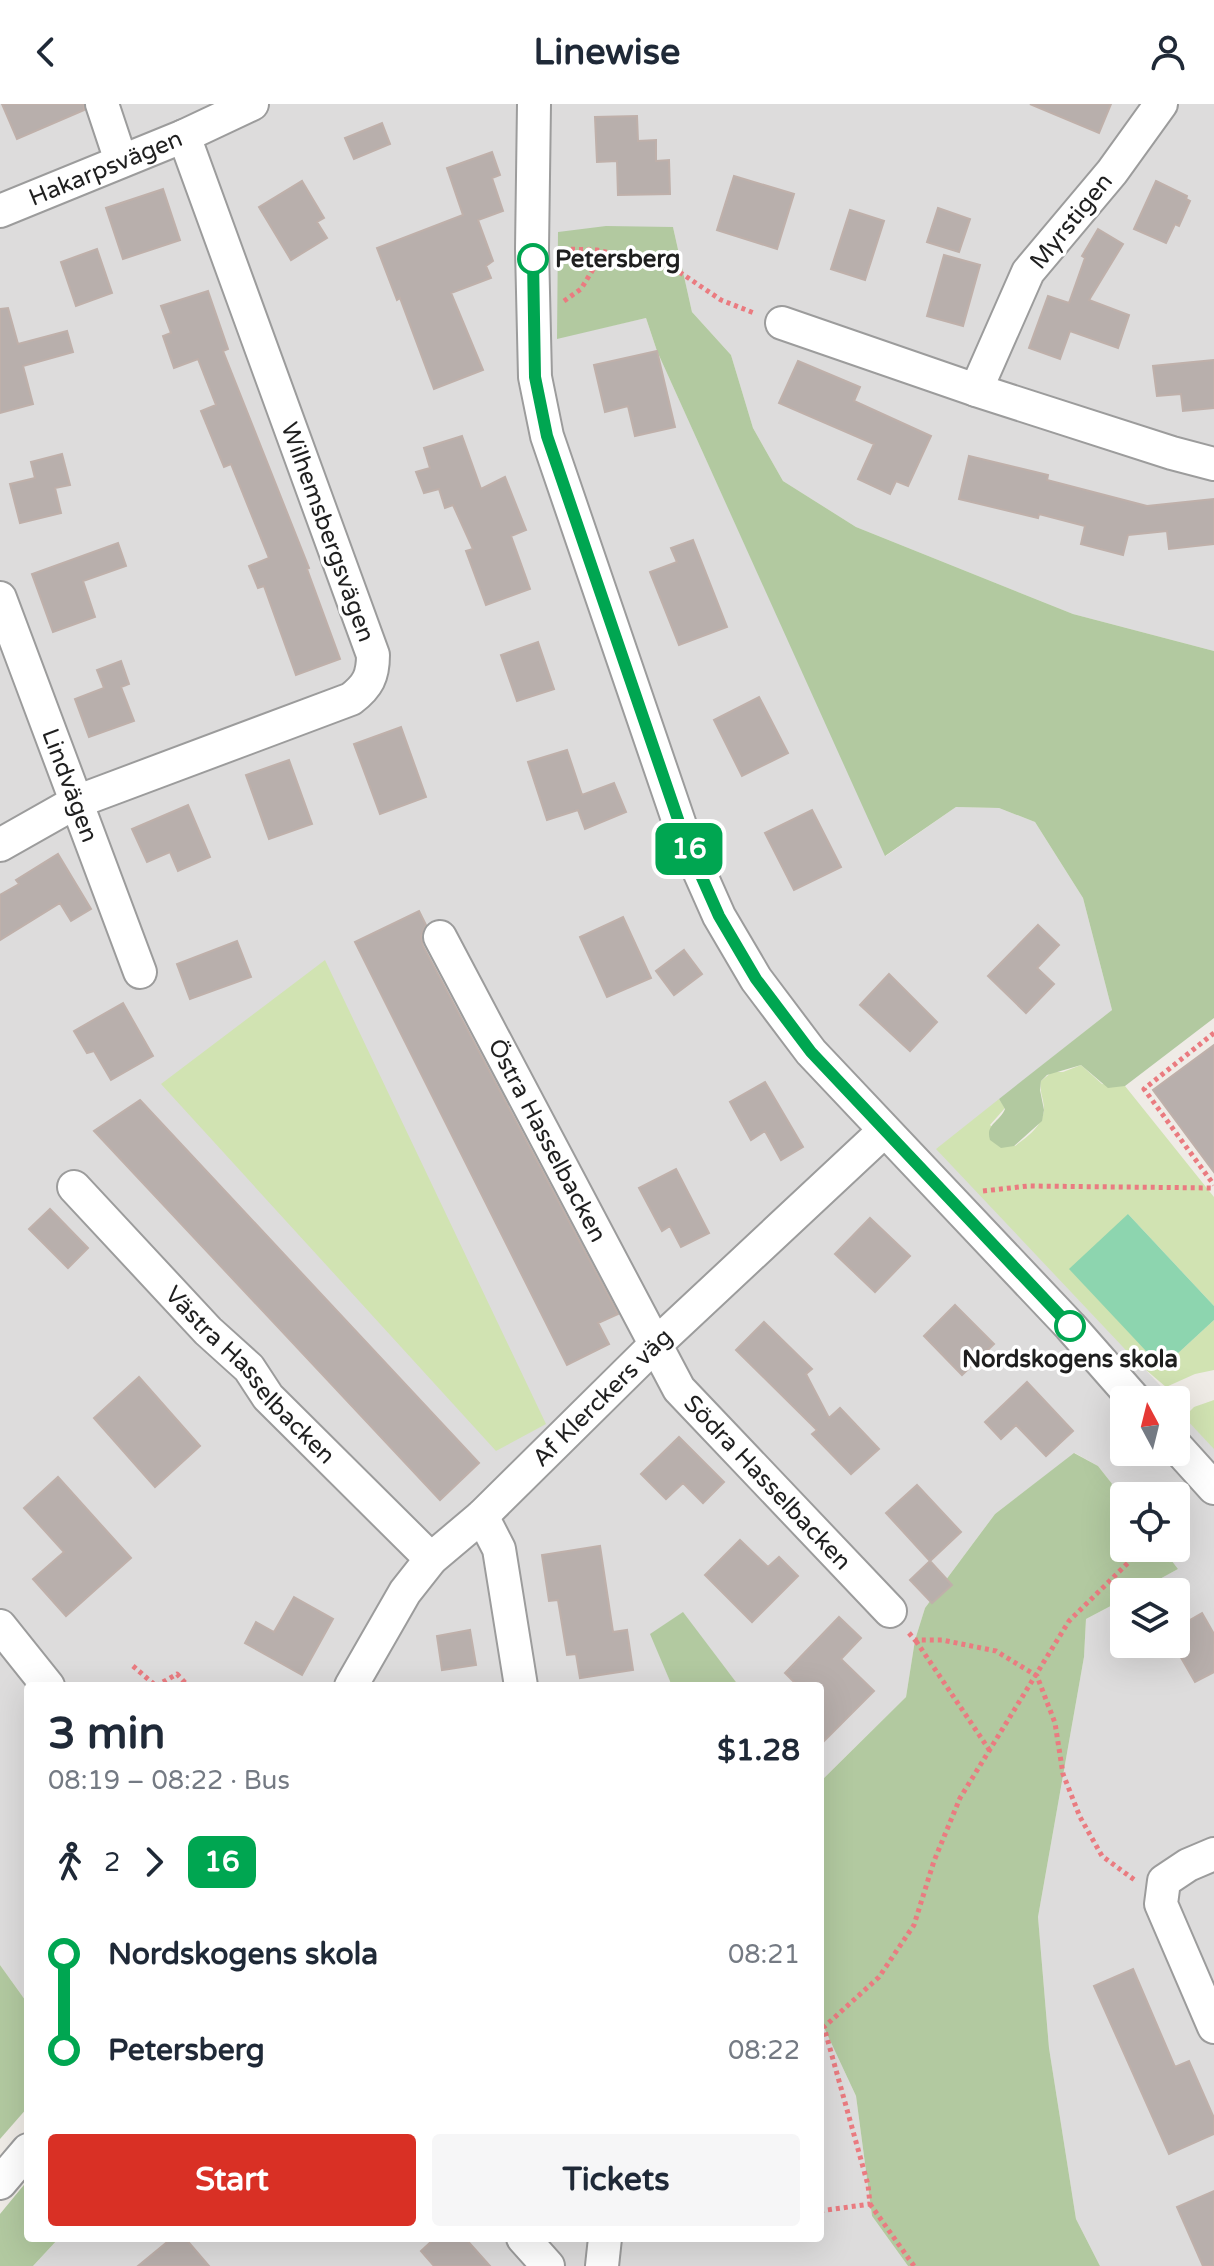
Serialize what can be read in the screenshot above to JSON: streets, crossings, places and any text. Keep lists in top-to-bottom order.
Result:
{
  "streets": {
    "street": [
      "Hakarpsvägen",
      "Myrstigen",
      "Wilhemsbergsvägen",
      "Lindvägen",
      "Östra Hasselbacken",
      "Västra Hasselbacken",
      "Af Klerckers väg",
      "Södra Hasselbacken"
    ]
  },
  "crossings": [
    ["Hakarpsvägen", "Wilhemsbergsvägen"],
    ["Wilhemsbergsvägen", "Lindvägen"],
    ["Östra Hasselbacken", "Af Klerckers väg"],
    ["Östra Hasselbacken", "Södra Hasselbacken"],
    ["Västra Hasselbacken", "Af Klerckers väg"],
    ["Af Klerckers väg", "Södra Hasselbacken"]
  ],
  "places": ["Petersberg", "Nordskogens skola"],
  "lines": ["bus line 16"],
  "north": "top",
  "page": {
    "header": "Linewise",
    "on_map": "16",
    "heading": ["3 min", "08:19 – 08:22 · Bus", "$1.28"],
    "legs": ["2", "16"],
    "list": [
      {
        "name": "Nordskogens skola",
        "value": "08:21"
      },
      {
        "name": "Petersberg",
        "value": "08:22"
      }
    ],
    "buttons": ["Start", "Tickets"]
  }
}
